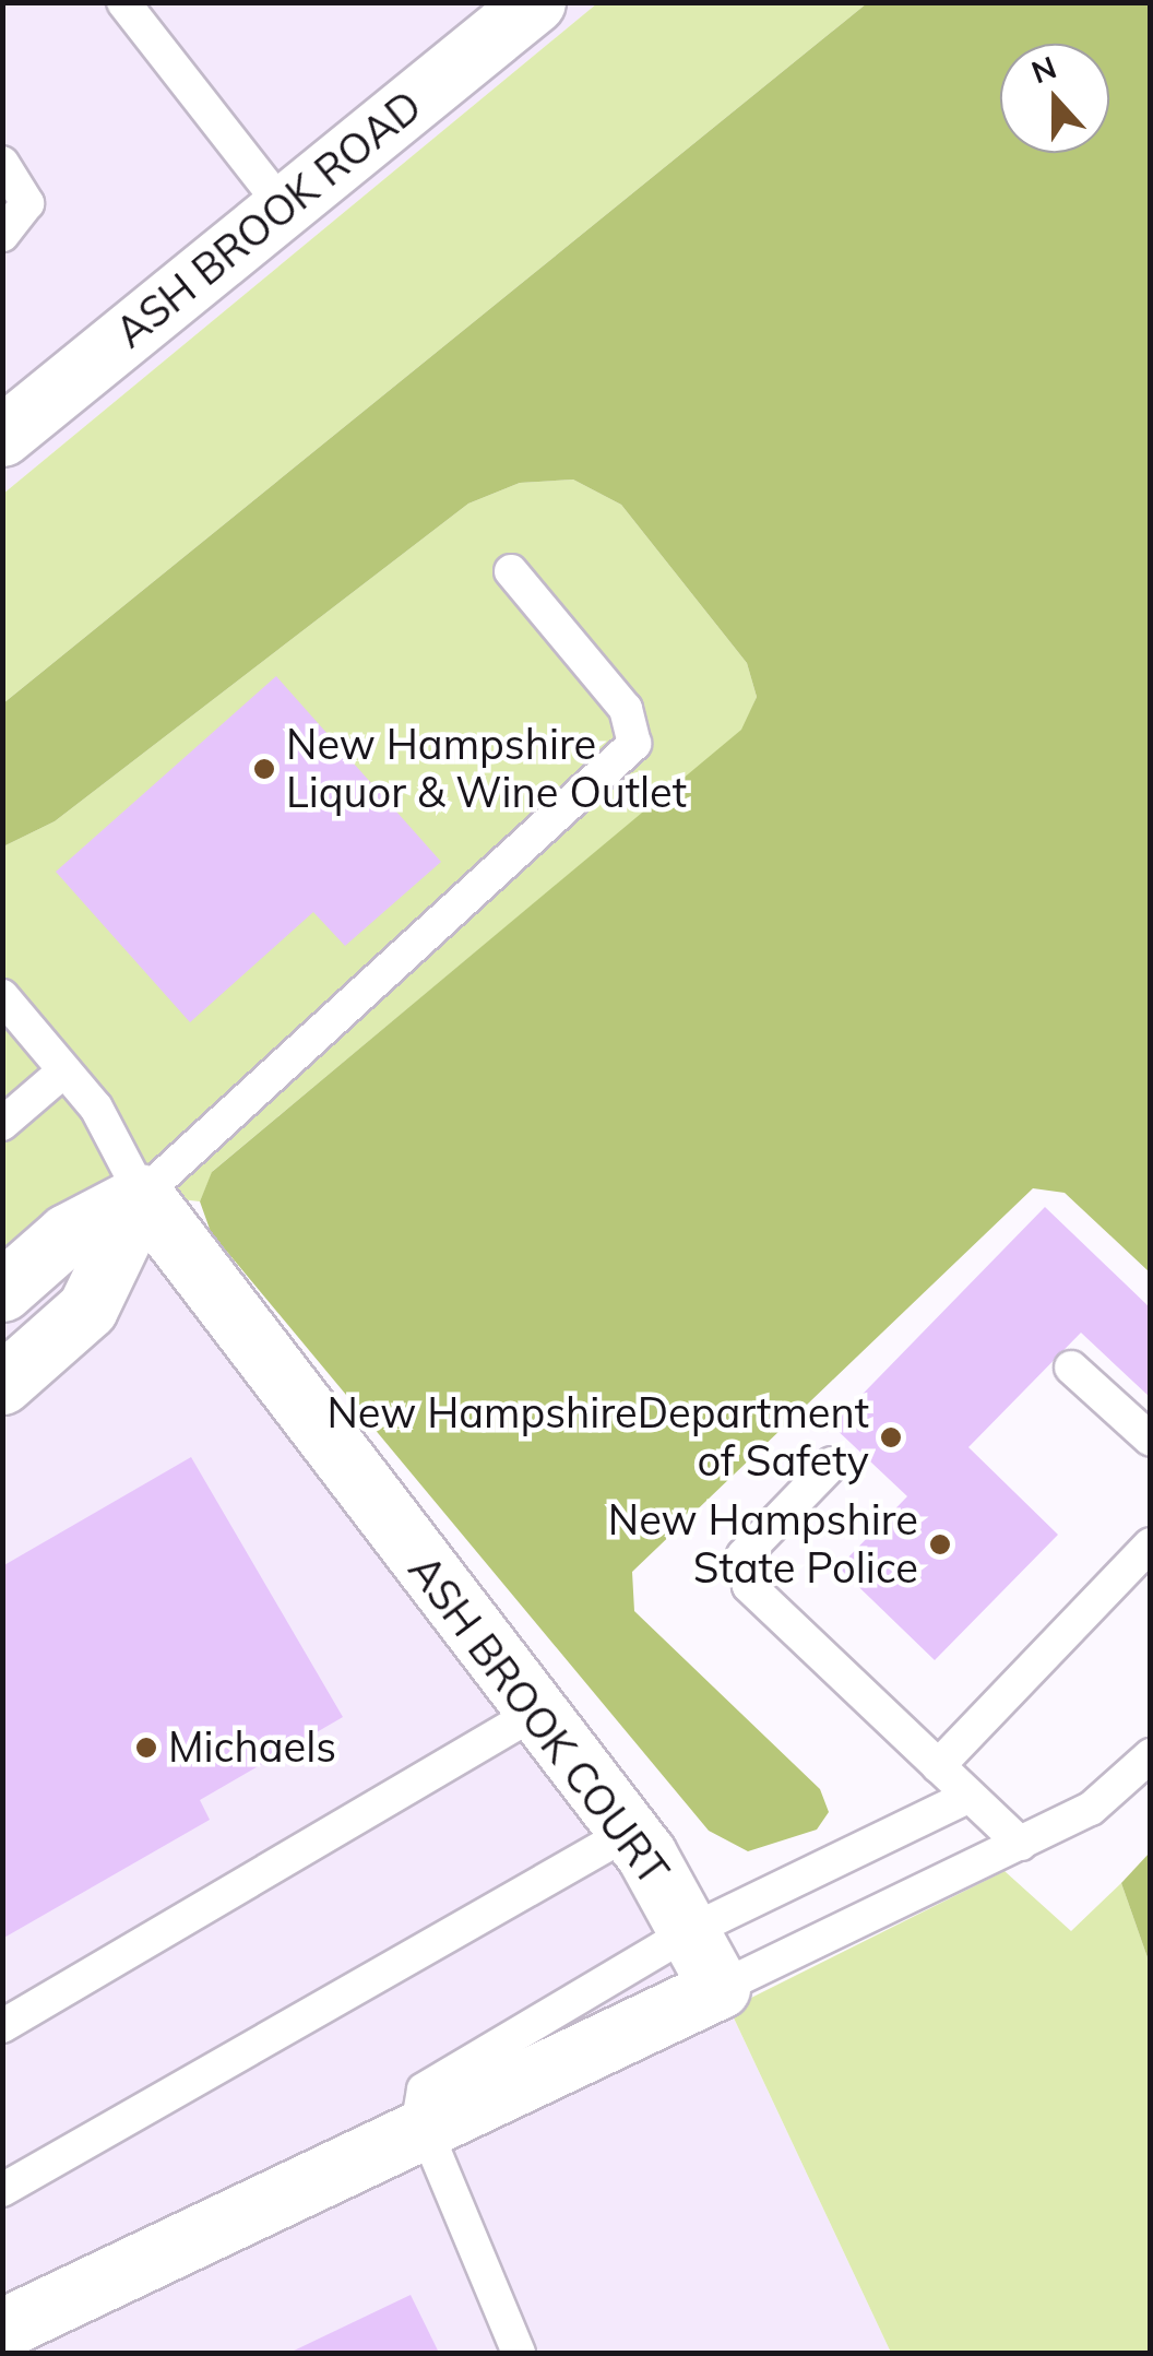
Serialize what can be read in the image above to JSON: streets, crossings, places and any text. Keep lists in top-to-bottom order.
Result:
{
  "streets": {
    "street": ["ASH BROOK ROAD", "ASH BROOK COURT"]
  },
  "places": [
    "New Hampshire Liquor & Wine Outlet",
    "New HampshireDepartment of Safety",
    "New Hampshire State Police",
    "Michaels"
  ],
  "north": "top"
}
